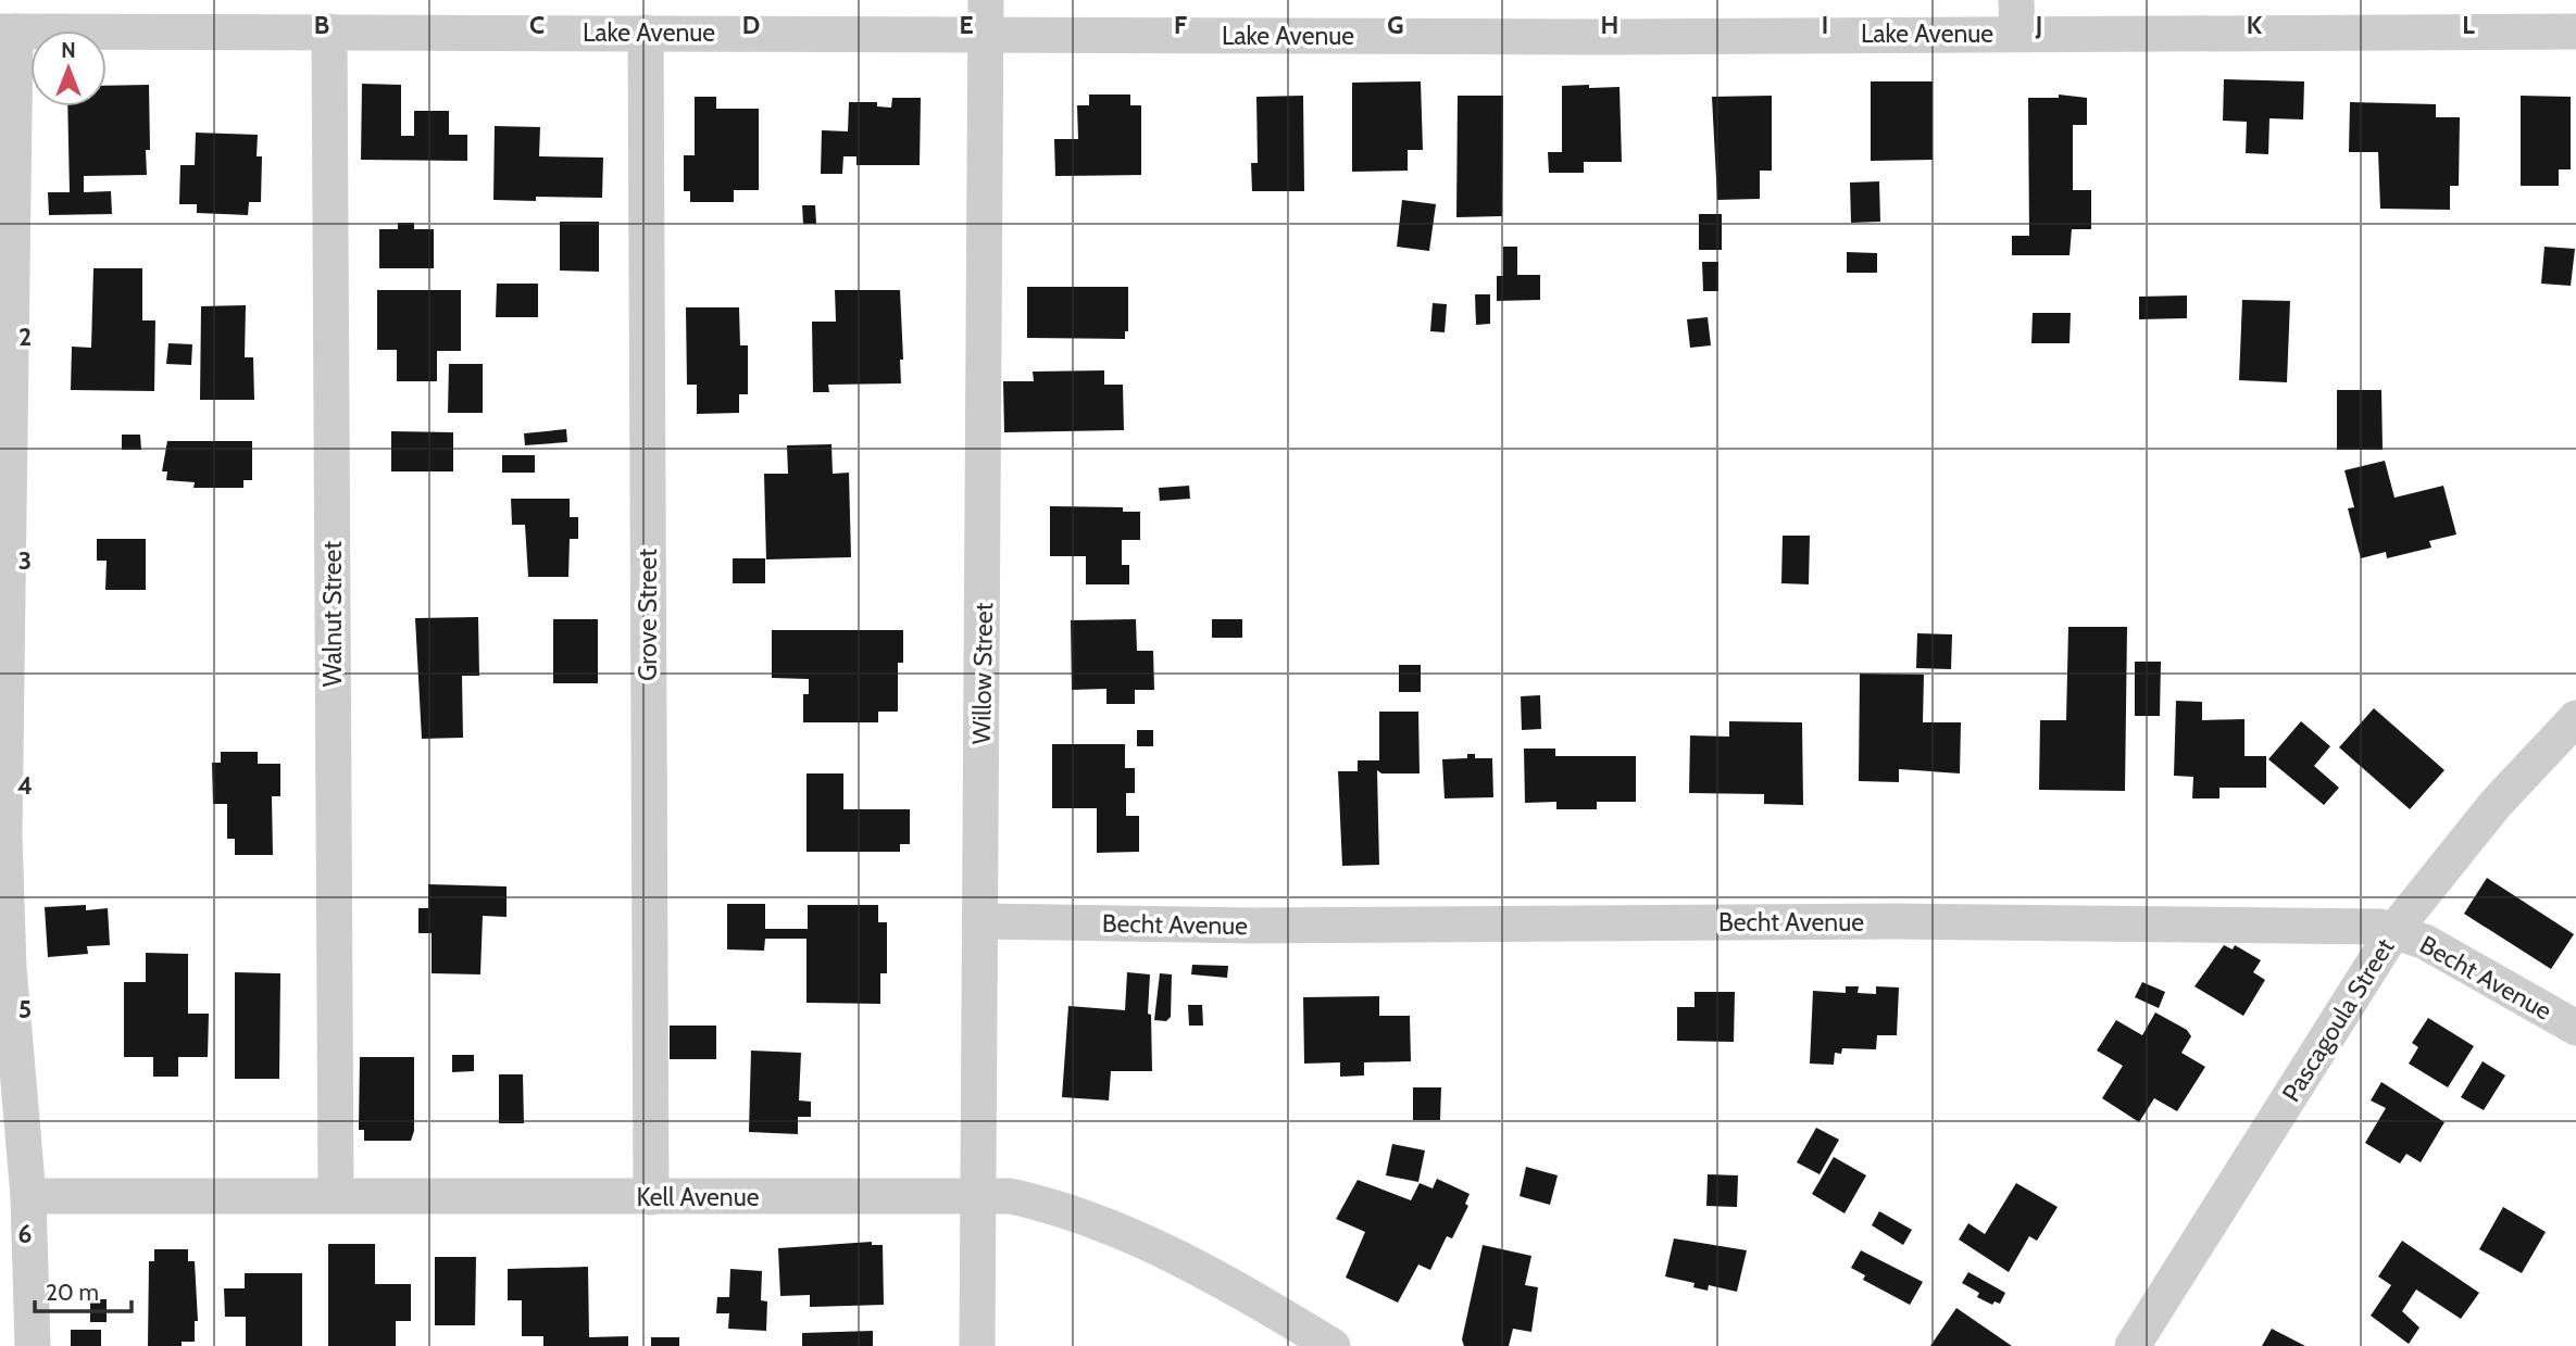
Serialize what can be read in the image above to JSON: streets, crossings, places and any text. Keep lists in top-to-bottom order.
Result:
{
  "streets": {
    "street": [
      "Lake Avenue",
      "Walnut Street",
      "Grove Street",
      "Willow Street",
      "Becht Avenue",
      "Pascagoula Street",
      "Kell Avenue"
    ]
  },
  "crossings": [
    ["Lake Avenue", "Walnut Street"],
    ["Lake Avenue", "Grove Street"],
    ["Lake Avenue", "Willow Street"],
    ["Walnut Street", "Kell Avenue"],
    ["Grove Street", "Kell Avenue"],
    ["Willow Street", "Becht Avenue"],
    ["Willow Street", "Kell Avenue"],
    ["Becht Avenue", "Pascagoula Street"]
  ],
  "scale_bar": "20 m",
  "north": "top",
  "grid": {
    "columns": [
      "B",
      "C",
      "D",
      "E",
      "F",
      "G",
      "H",
      "I",
      "J",
      "K",
      "L"
    ],
    "rows": [
      "2",
      "3",
      "4",
      "5",
      "6"
    ]
  }
}
